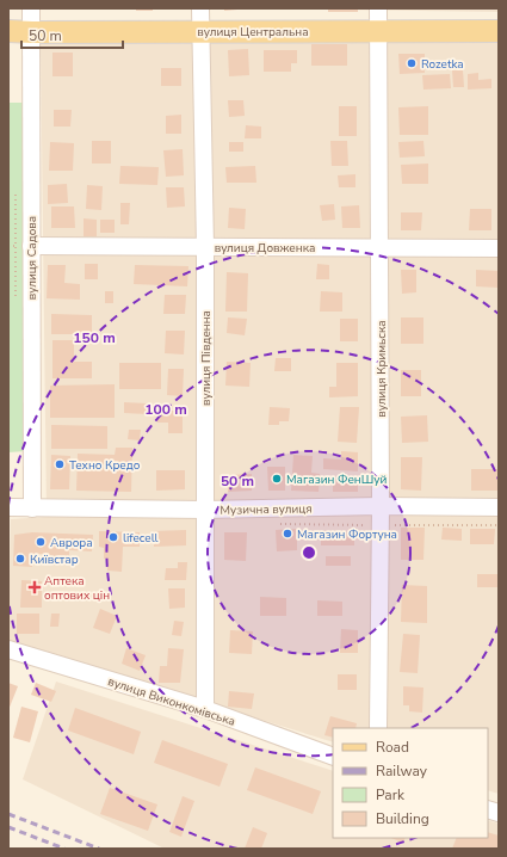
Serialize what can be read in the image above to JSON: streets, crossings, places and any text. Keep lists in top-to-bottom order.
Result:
{
  "streets": {
    "main road": ["вулиця Центральна"],
    "street": [
      "вулиця Довженка",
      "вулиця Садова",
      "вулиця Південна",
      "вулиця Кримьска",
      "Музична вулиця",
      "вулиця Виконкомівська"
    ]
  },
  "crossings": [
    ["вулиця Центральна", "вулиця Садова"],
    ["вулиця Центральна", "вулиця Південна"],
    ["вулиця Центральна", "вулиця Кримьска"],
    ["вулиця Довженка", "вулиця Садова"],
    ["вулиця Довженка", "вулиця Південна"],
    ["вулиця Довженка", "вулиця Кримьска"],
    ["вулиця Садова", "Музична вулиця"],
    ["вулиця Південна", "Музична вулиця"],
    ["вулиця Південна", "вулиця Виконкомівська"],
    ["вулиця Кримьска", "Музична вулиця"]
  ],
  "places": {
    "other": [
      "Rozetka",
      "Техно Кредо",
      "Магазин ФенШуй",
      "Магазин Фортуна",
      "lifecell",
      "Аврора",
      "Київстар"
    ],
    "health": ["Аптека оптових цін"]
  },
  "legend": [
    "Road",
    "Railway",
    "Park",
    "Building"
  ],
  "scale_bar": "50 m",
  "rings": ["150 m", "100 m", "50 m"]
}
